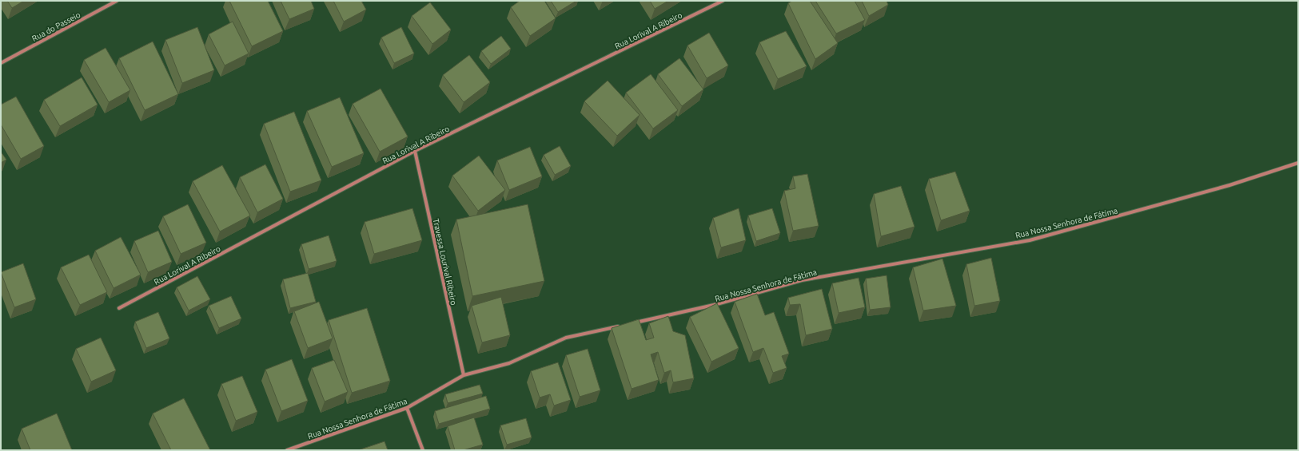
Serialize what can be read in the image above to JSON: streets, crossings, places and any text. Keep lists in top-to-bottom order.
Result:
{
  "streets": {
    "street": [
      "Rua do Passeio",
      "Rua Lorival A Ribeiro",
      "Rua Nossa Senhora de Fátima",
      "Travessa Lourival Ribeiro"
    ]
  },
  "crossings": [
    ["Rua Lorival A Ribeiro", "Travessa Lourival Ribeiro"],
    ["Rua Nossa Senhora de Fátima", "Travessa Lourival Ribeiro"]
  ]
}
